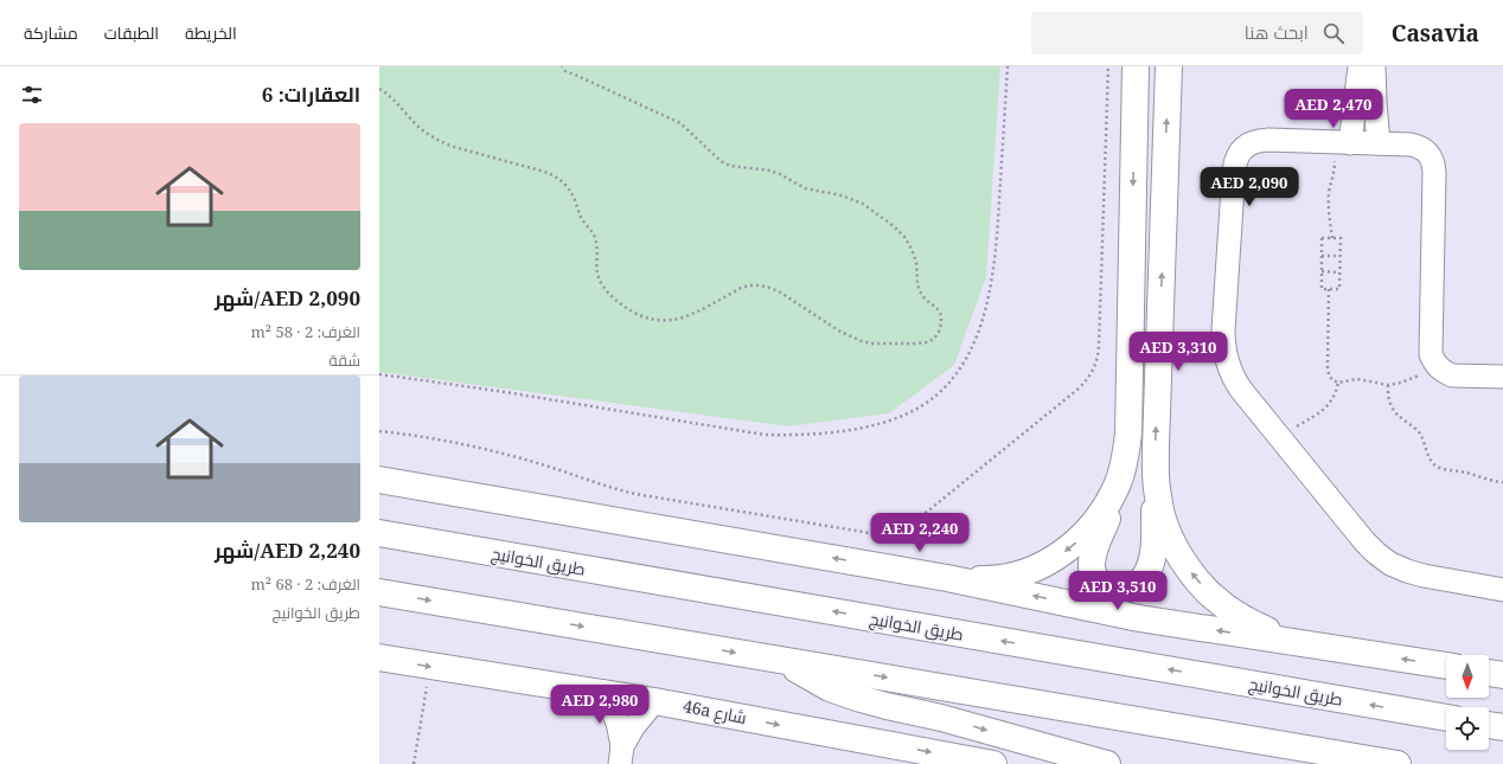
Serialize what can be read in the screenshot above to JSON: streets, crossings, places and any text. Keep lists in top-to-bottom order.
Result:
{
  "streets": {
    "main road": ["طريق الخوانيج", "46a شارع"]
  },
  "north": "bottom",
  "page": {
    "header": "Casavia",
    "search": "ابحث هنا",
    "nav": ["الخريطة", "الطبقات", "مشاركة"],
    "heading": "العقارات: 6",
    "price": [
      "AED 2,470",
      "AED 2,090",
      "AED 3,310",
      "AED 2,240",
      "AED 3,510",
      "AED 2,980"
    ],
    "list": [
      {
        "name": "AED 2,090/شهر",
        "note": "الغرف: 2 · 58 m² · شقة"
      },
      {
        "name": "AED 2,240/شهر",
        "note": "الغرف: 2 · 68 m² · طريق الخوانيج"
      }
    ]
  }
}
